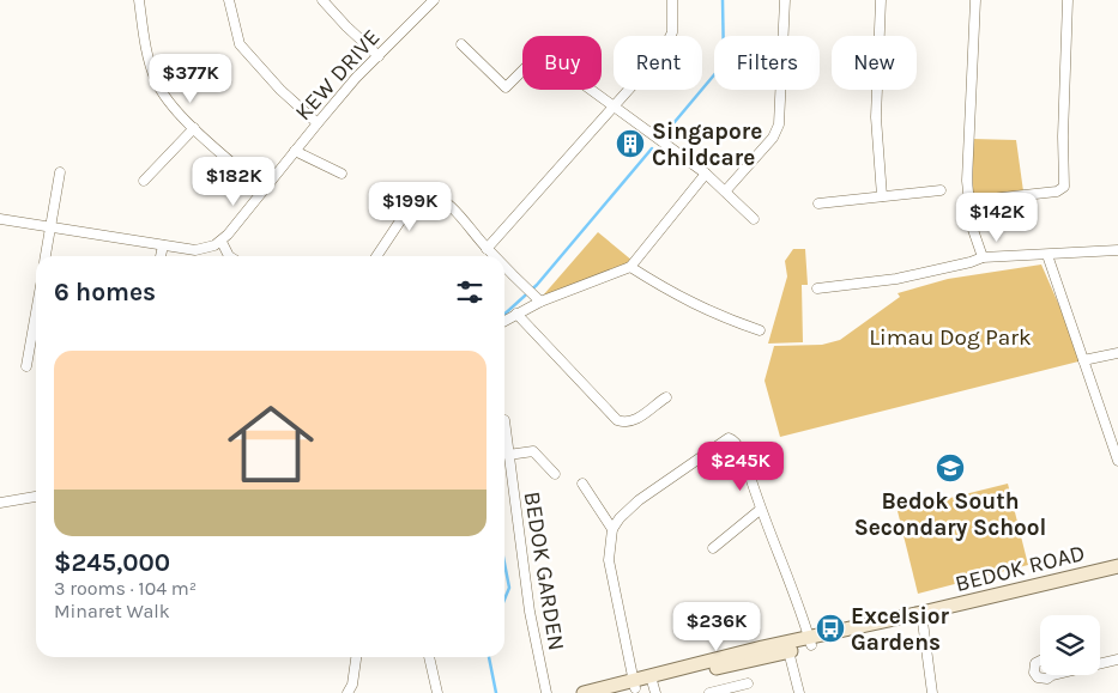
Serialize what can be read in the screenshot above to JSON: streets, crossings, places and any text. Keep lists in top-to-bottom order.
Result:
{
  "streets": {
    "main road": ["BEDOK ROAD"],
    "street": ["KEW DRIVE", "BEDOK GARDEN"]
  },
  "parks": ["Limau Dog Park"],
  "places": {
    "building": ["Singapore Childcare"],
    "school or university": ["Bedok South Secondary School"],
    "bus stop": ["Excelsior Gardens"]
  },
  "page": {
    "chip": [
      "Buy",
      "Rent",
      "Filters",
      "New"
    ],
    "price": [
      "$377K",
      "$182K",
      "$199K",
      "$142K",
      "$245K",
      "$236K"
    ],
    "heading": "6 homes",
    "list": [
      {
        "name": "$245,000",
        "note": "3 rooms · 104 m² · Minaret Walk"
      }
    ]
  }
}
